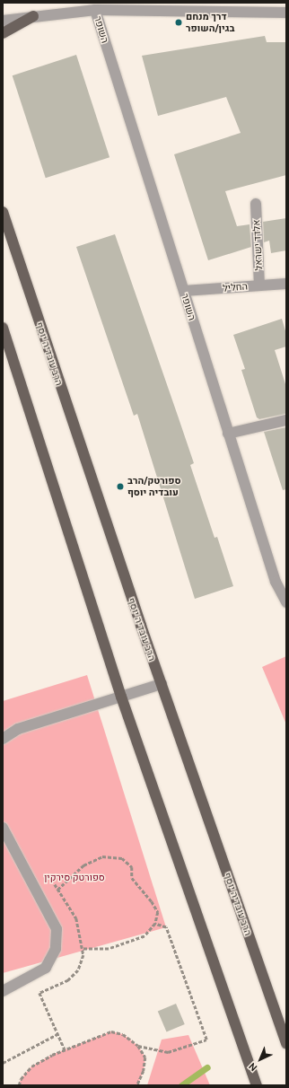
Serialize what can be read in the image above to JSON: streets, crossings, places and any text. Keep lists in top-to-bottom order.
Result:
{
  "streets": {
    "main road": ["הרב עובדיה יוסף"],
    "street": ["השופר", "אלדד ישראל", "החליל"]
  },
  "crossings": [
    ["השופר", "החליל"],
    ["אלדד ישראל", "החליל"]
  ],
  "parks": ["ספורטק סירקין"],
  "places": ["דרך מנחם בגין/השופר", "ספורטק/הרב עובדיה יוסף"],
  "north": "bottom left"
}
